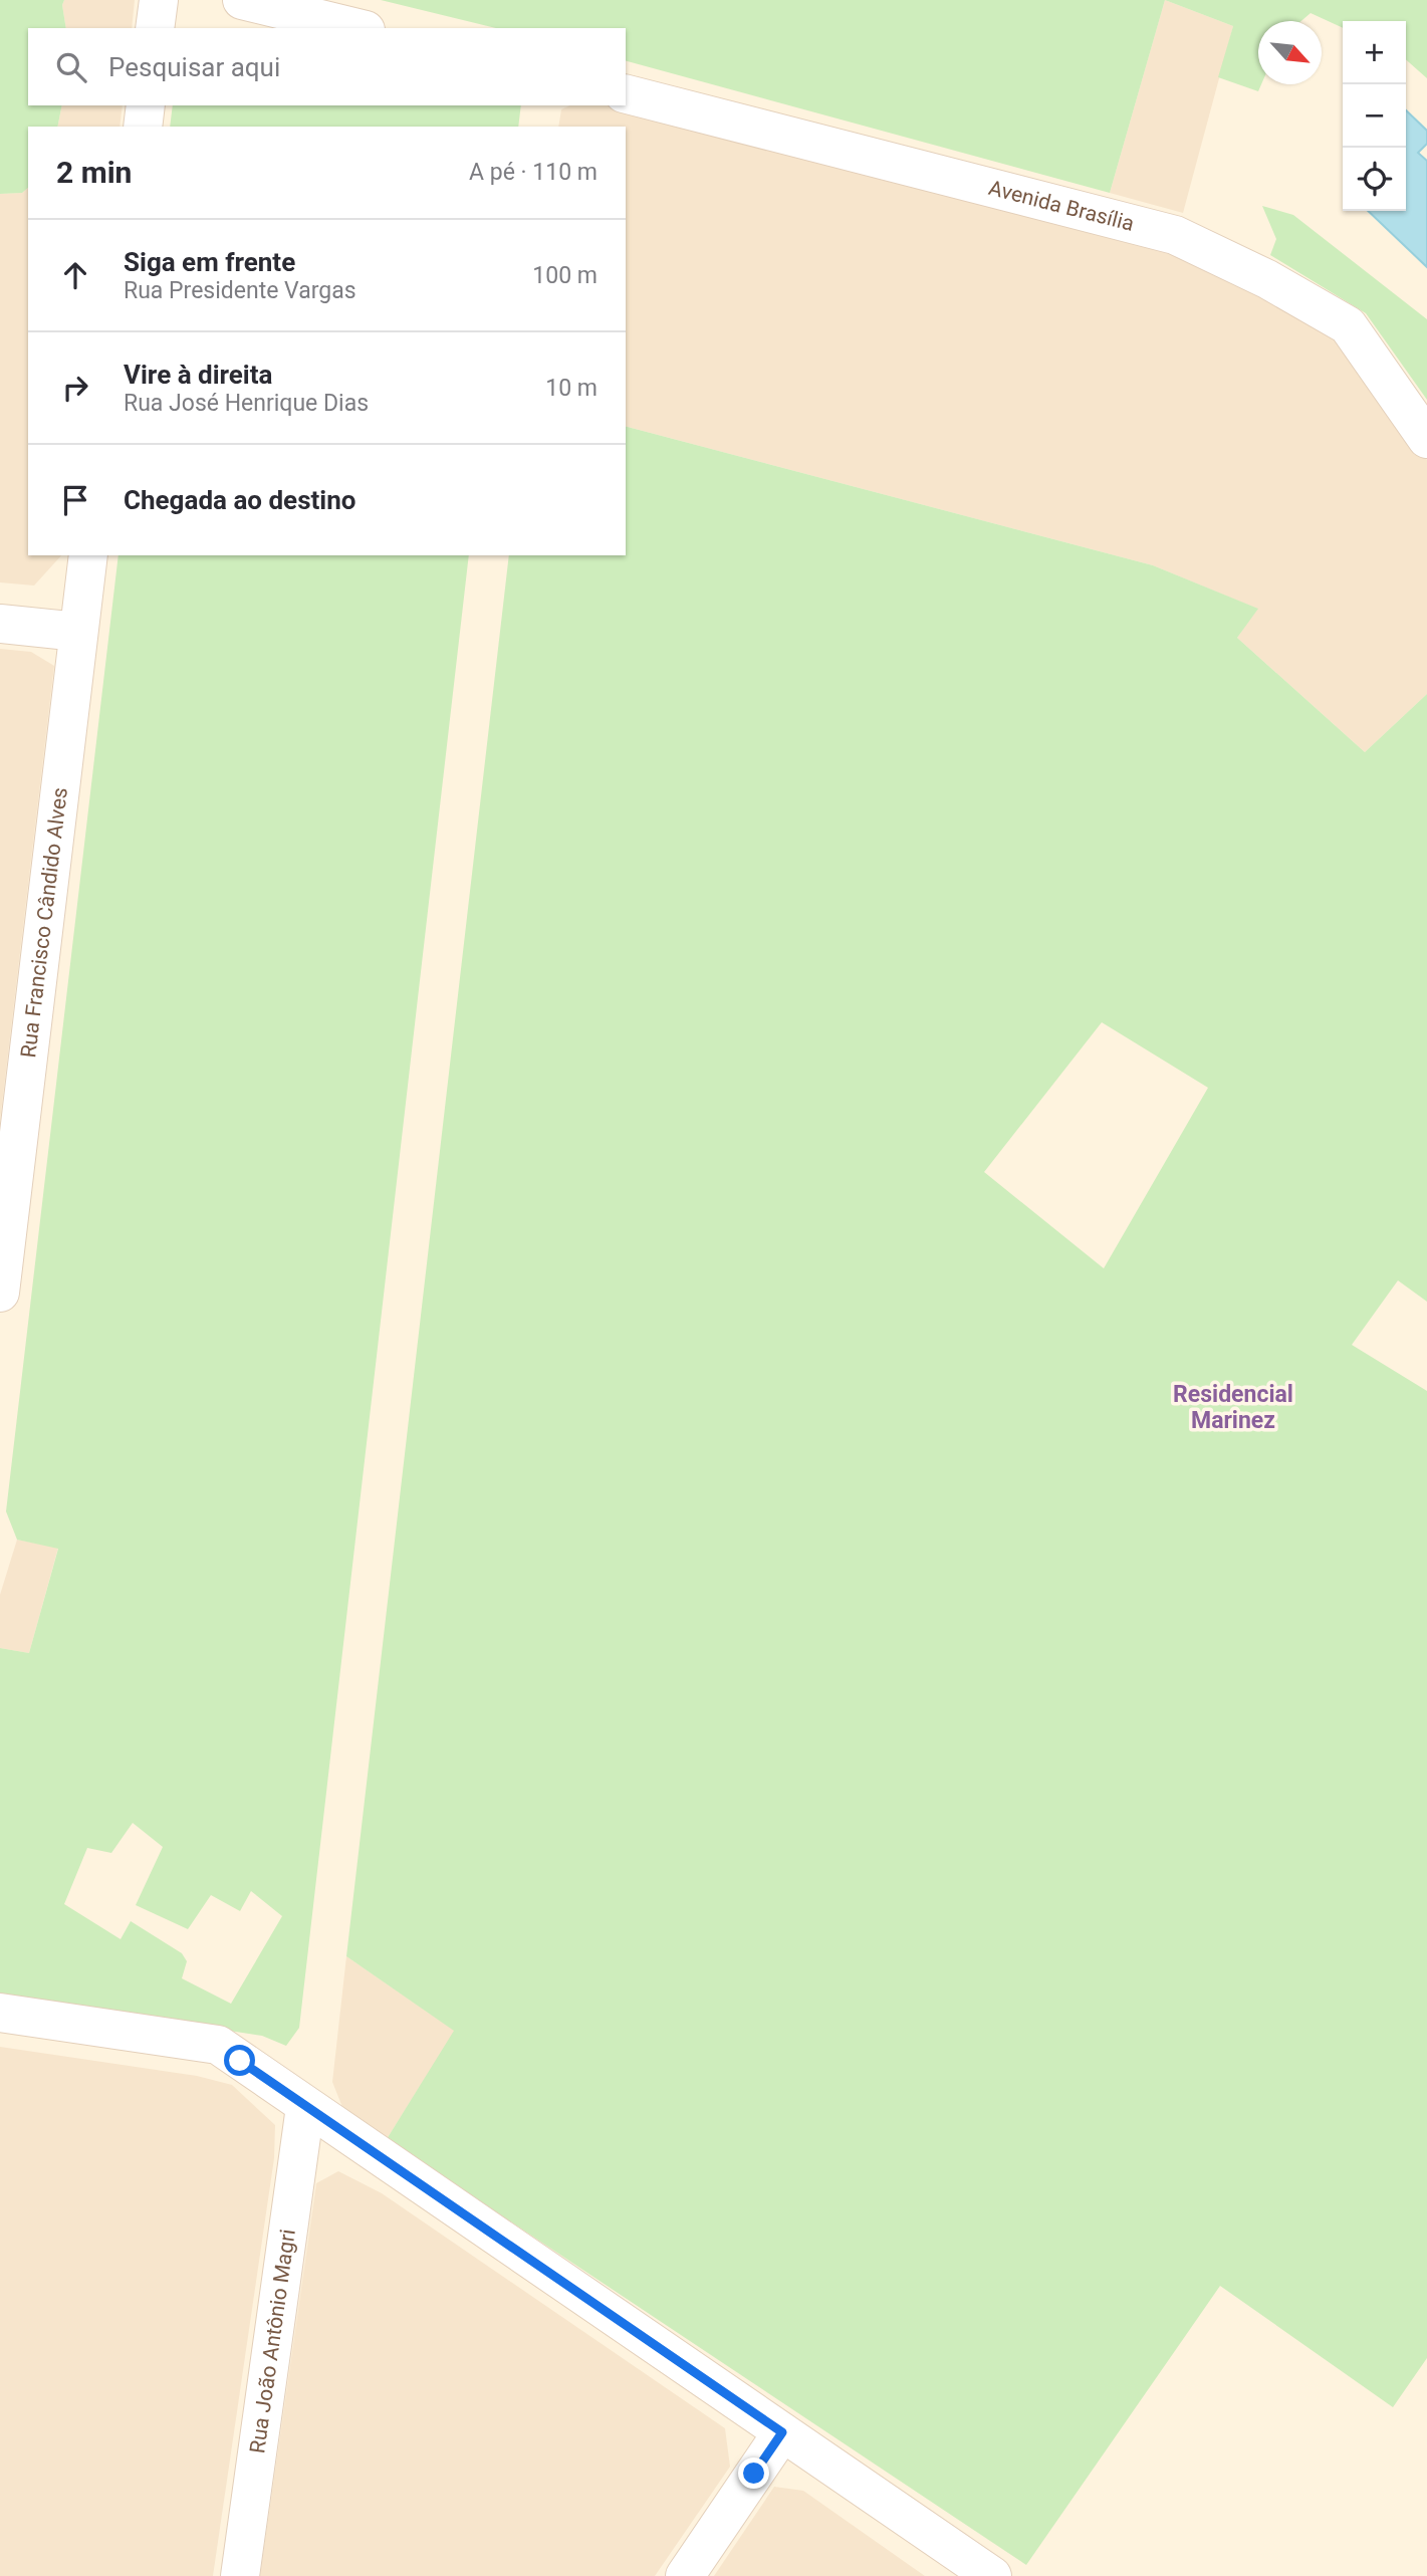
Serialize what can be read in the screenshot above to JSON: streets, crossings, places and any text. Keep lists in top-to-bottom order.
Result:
{
  "streets": {
    "street": ["Avenida Brasília", "Rua Francisco Cândido Alves", "Rua João Antônio Magri"]
  },
  "districts": ["Residencial Marinez"],
  "north": "bottom right",
  "page": {
    "map_buttons": ["+", "−"],
    "search": "Pesquisar aqui",
    "heading": ["2 min", "A pé · 110 m"],
    "list": [
      ["Siga em frente", "Rua Presidente Vargas", "100 m"],
      ["Vire à direita", "Rua José Henrique Dias", "10 m"],
      "Chegada ao destino"
    ]
  }
}
